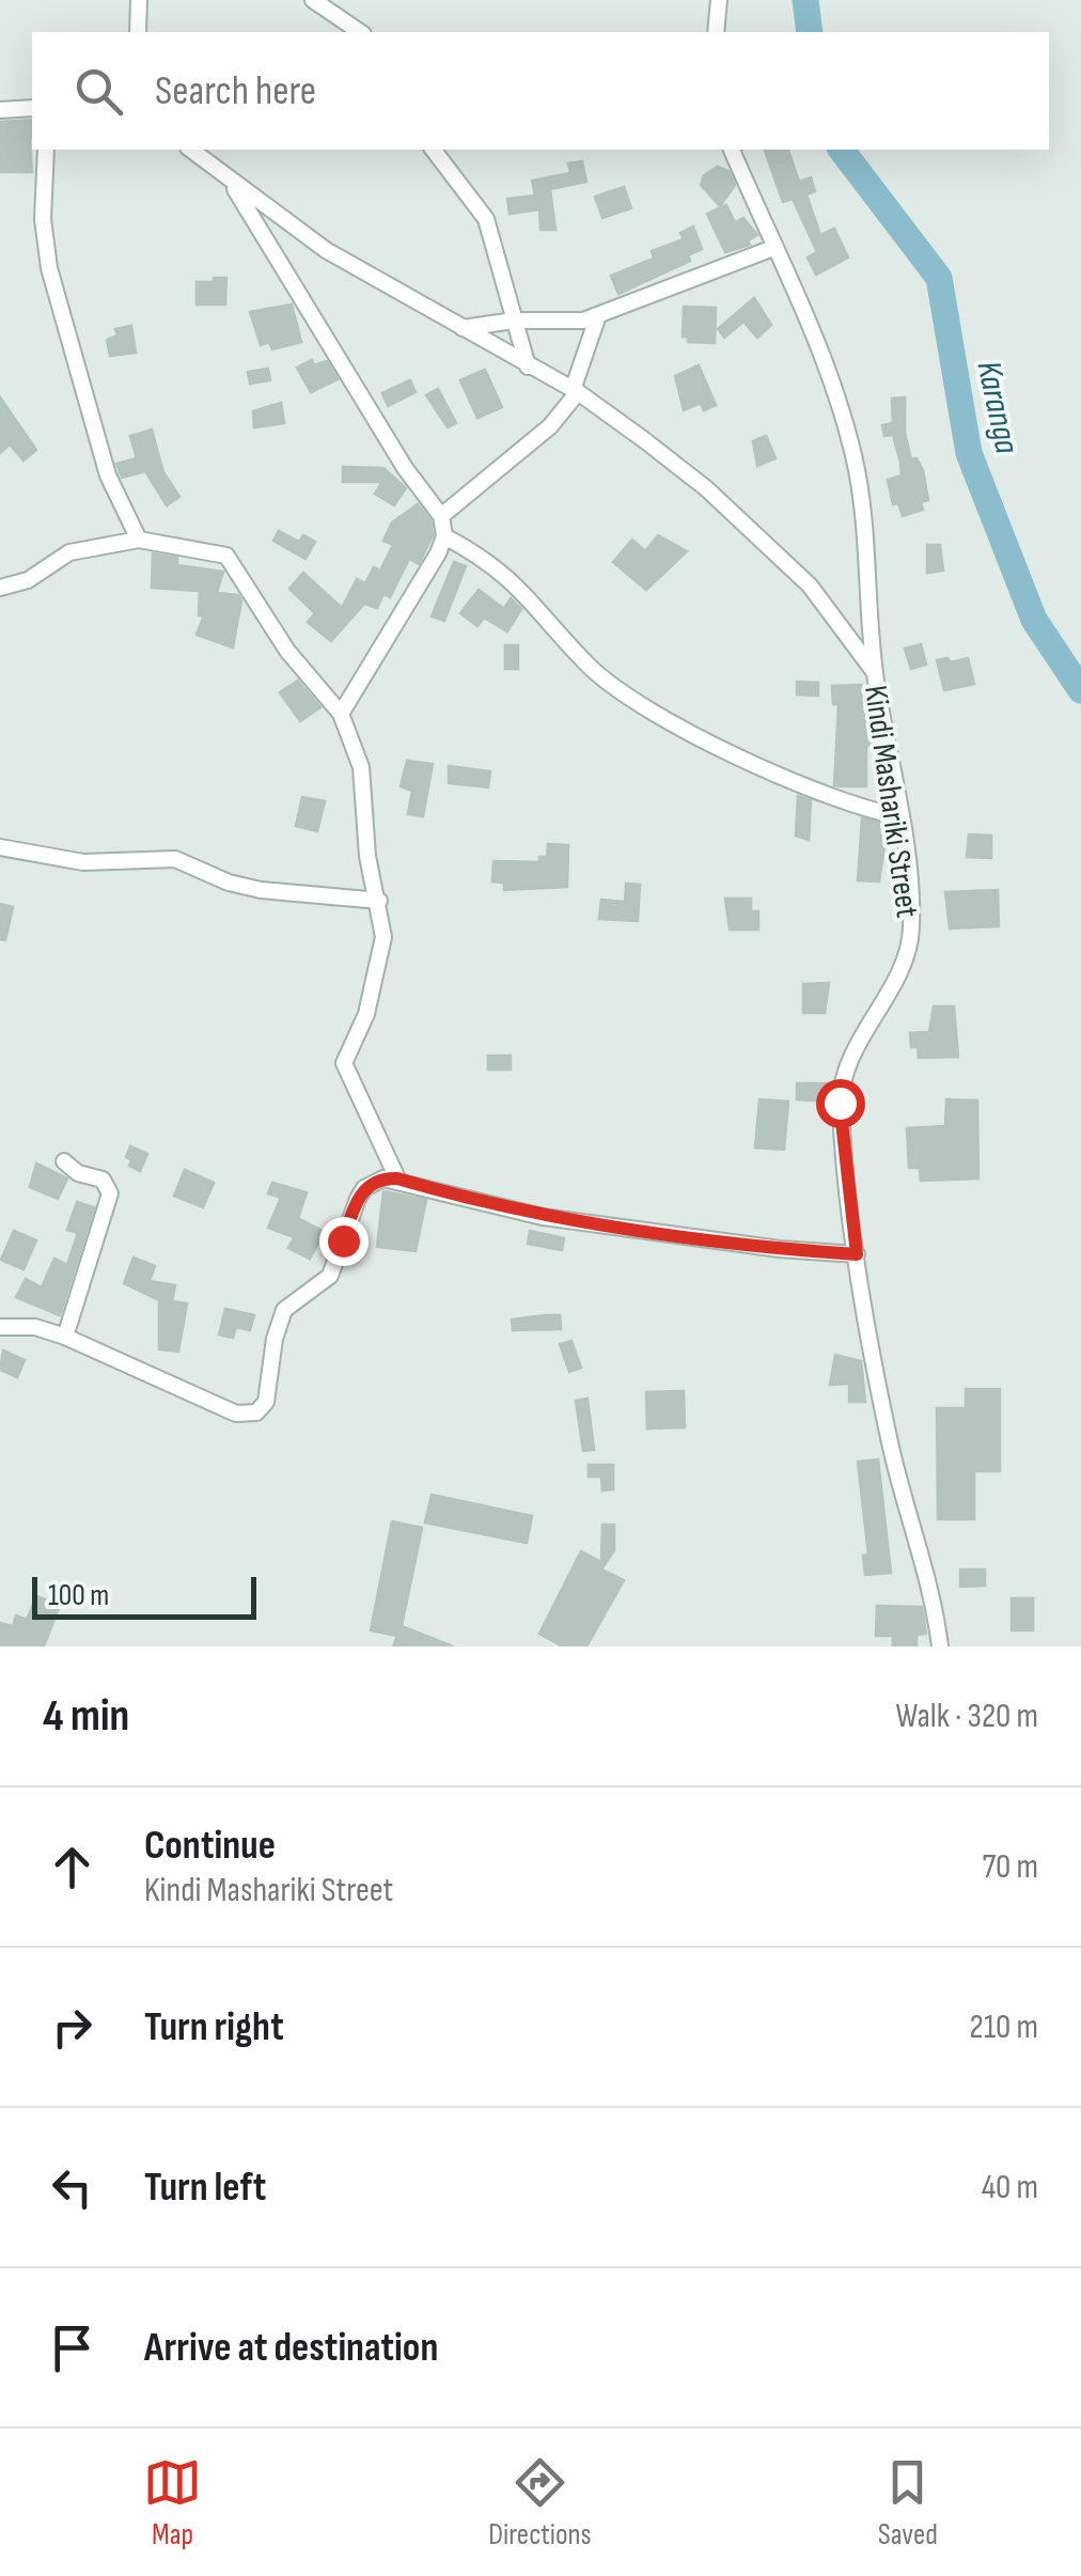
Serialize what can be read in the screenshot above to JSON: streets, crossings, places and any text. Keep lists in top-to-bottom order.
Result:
{
  "streets": {
    "street": ["Kindi Mashariki Street"]
  },
  "water": ["Karanga"],
  "scale_bar": "100 m",
  "page": {
    "search": "Search here",
    "scale": "100 m",
    "heading": ["4 min", "Walk · 320 m"],
    "list": [
      ["Continue", "Kindi Mashariki Street", "70 m"],
      ["Turn right", "210 m"],
      ["Turn left", "40 m"],
      "Arrive at destination"
    ],
    "nav": ["Map", "Directions", "Saved"]
  }
}
